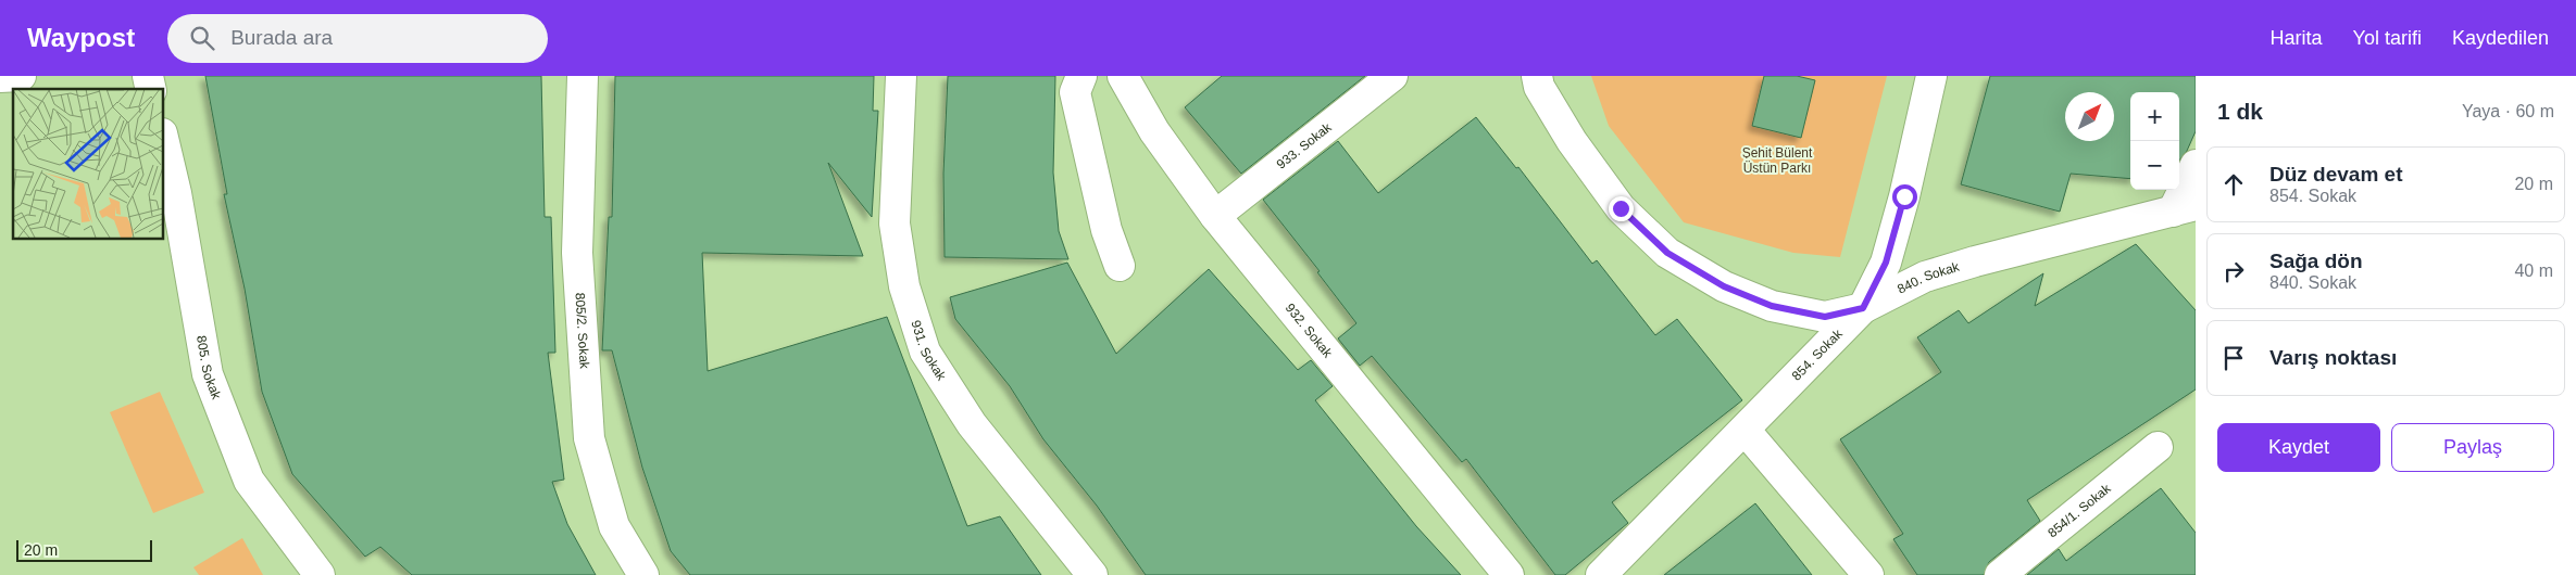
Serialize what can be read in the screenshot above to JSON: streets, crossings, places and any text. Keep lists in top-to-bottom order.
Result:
{
  "streets": {
    "street": [
      "933. Sokak",
      "840. Sokak",
      "805/2. Sokak",
      "932. Sokak",
      "931. Sokak",
      "854. Sokak",
      "805. Sokak",
      "854/1. Sokak"
    ]
  },
  "crossings": [
    ["933. Sokak", "932. Sokak"],
    ["840. Sokak", "854. Sokak"]
  ],
  "parks": ["Şehit Bülent Üstün Parkı"],
  "scale_bar": "20 m",
  "north": "top right",
  "page": {
    "header": "Waypost",
    "search": "Burada ara",
    "nav": ["Harita", "Yol tarifi", "Kaydedilen"],
    "heading": ["1 dk", "Yaya · 60 m"],
    "map_buttons": ["+", "−"],
    "list": [
      ["Düz devam et", "854. Sokak", "20 m"],
      ["Sağa dön", "840. Sokak", "40 m"],
      "Varış noktası"
    ],
    "buttons": ["Kaydet", "Paylaş"],
    "scale": "20 m"
  }
}
